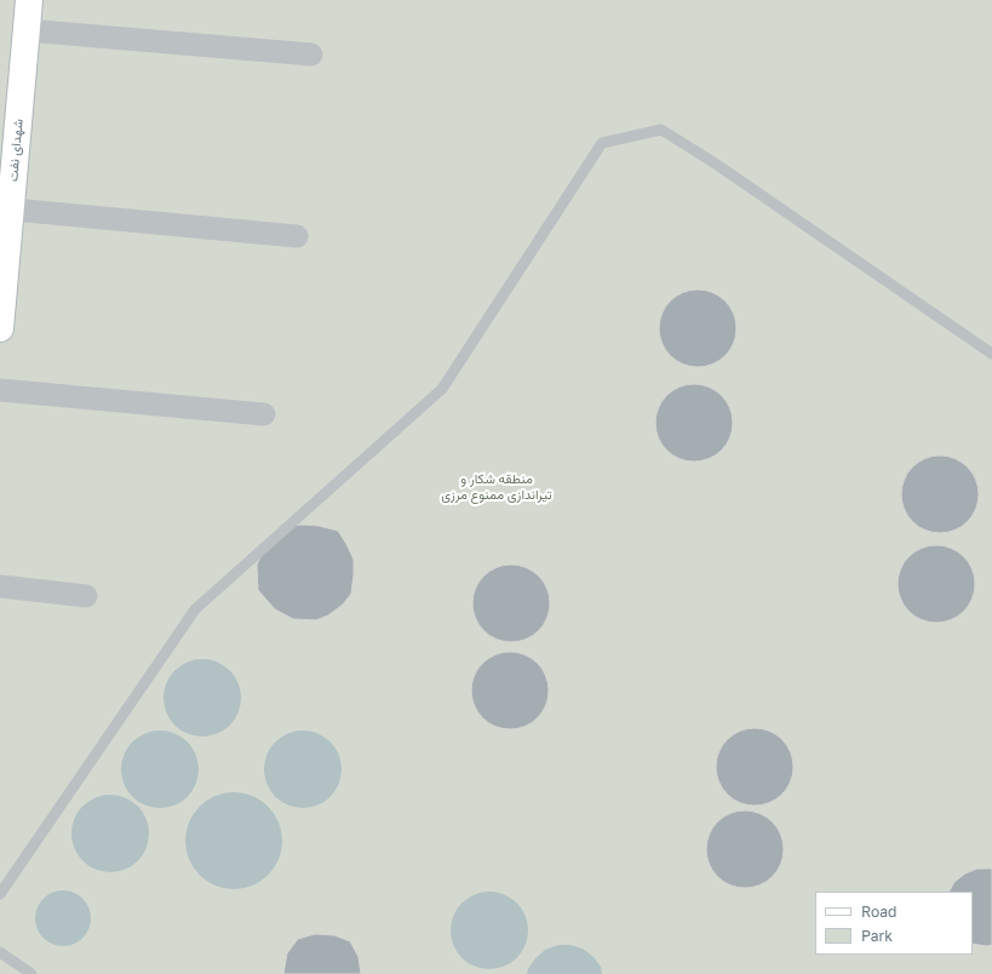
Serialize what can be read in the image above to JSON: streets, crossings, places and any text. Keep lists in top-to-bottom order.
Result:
{
  "streets": {
    "main road": ["شهدای نفت"]
  },
  "parks": ["منطقه شکار و تیراندازی ممنوع مرزی"],
  "legend": ["Road", "Park"]
}
